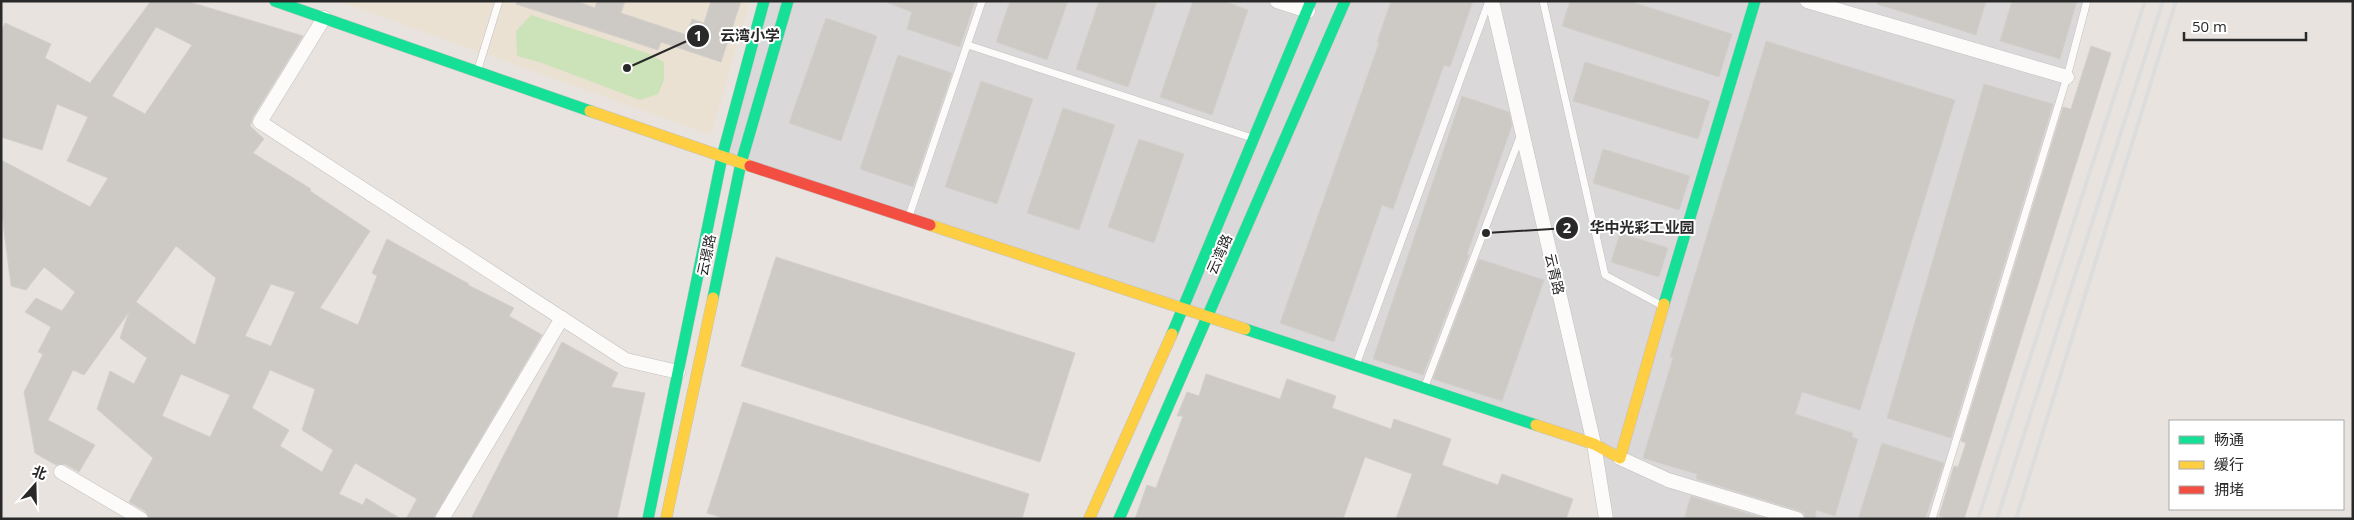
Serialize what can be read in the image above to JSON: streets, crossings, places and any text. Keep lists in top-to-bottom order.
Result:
{
  "streets": {
    "street": ["云湾路", "云璟路", "云青路"]
  },
  "places": ["云湾小学", "华中光彩工业园"],
  "legend": ["畅通", "缓行", "拥堵"],
  "scale_bar": "50 m",
  "north": "top"
}
